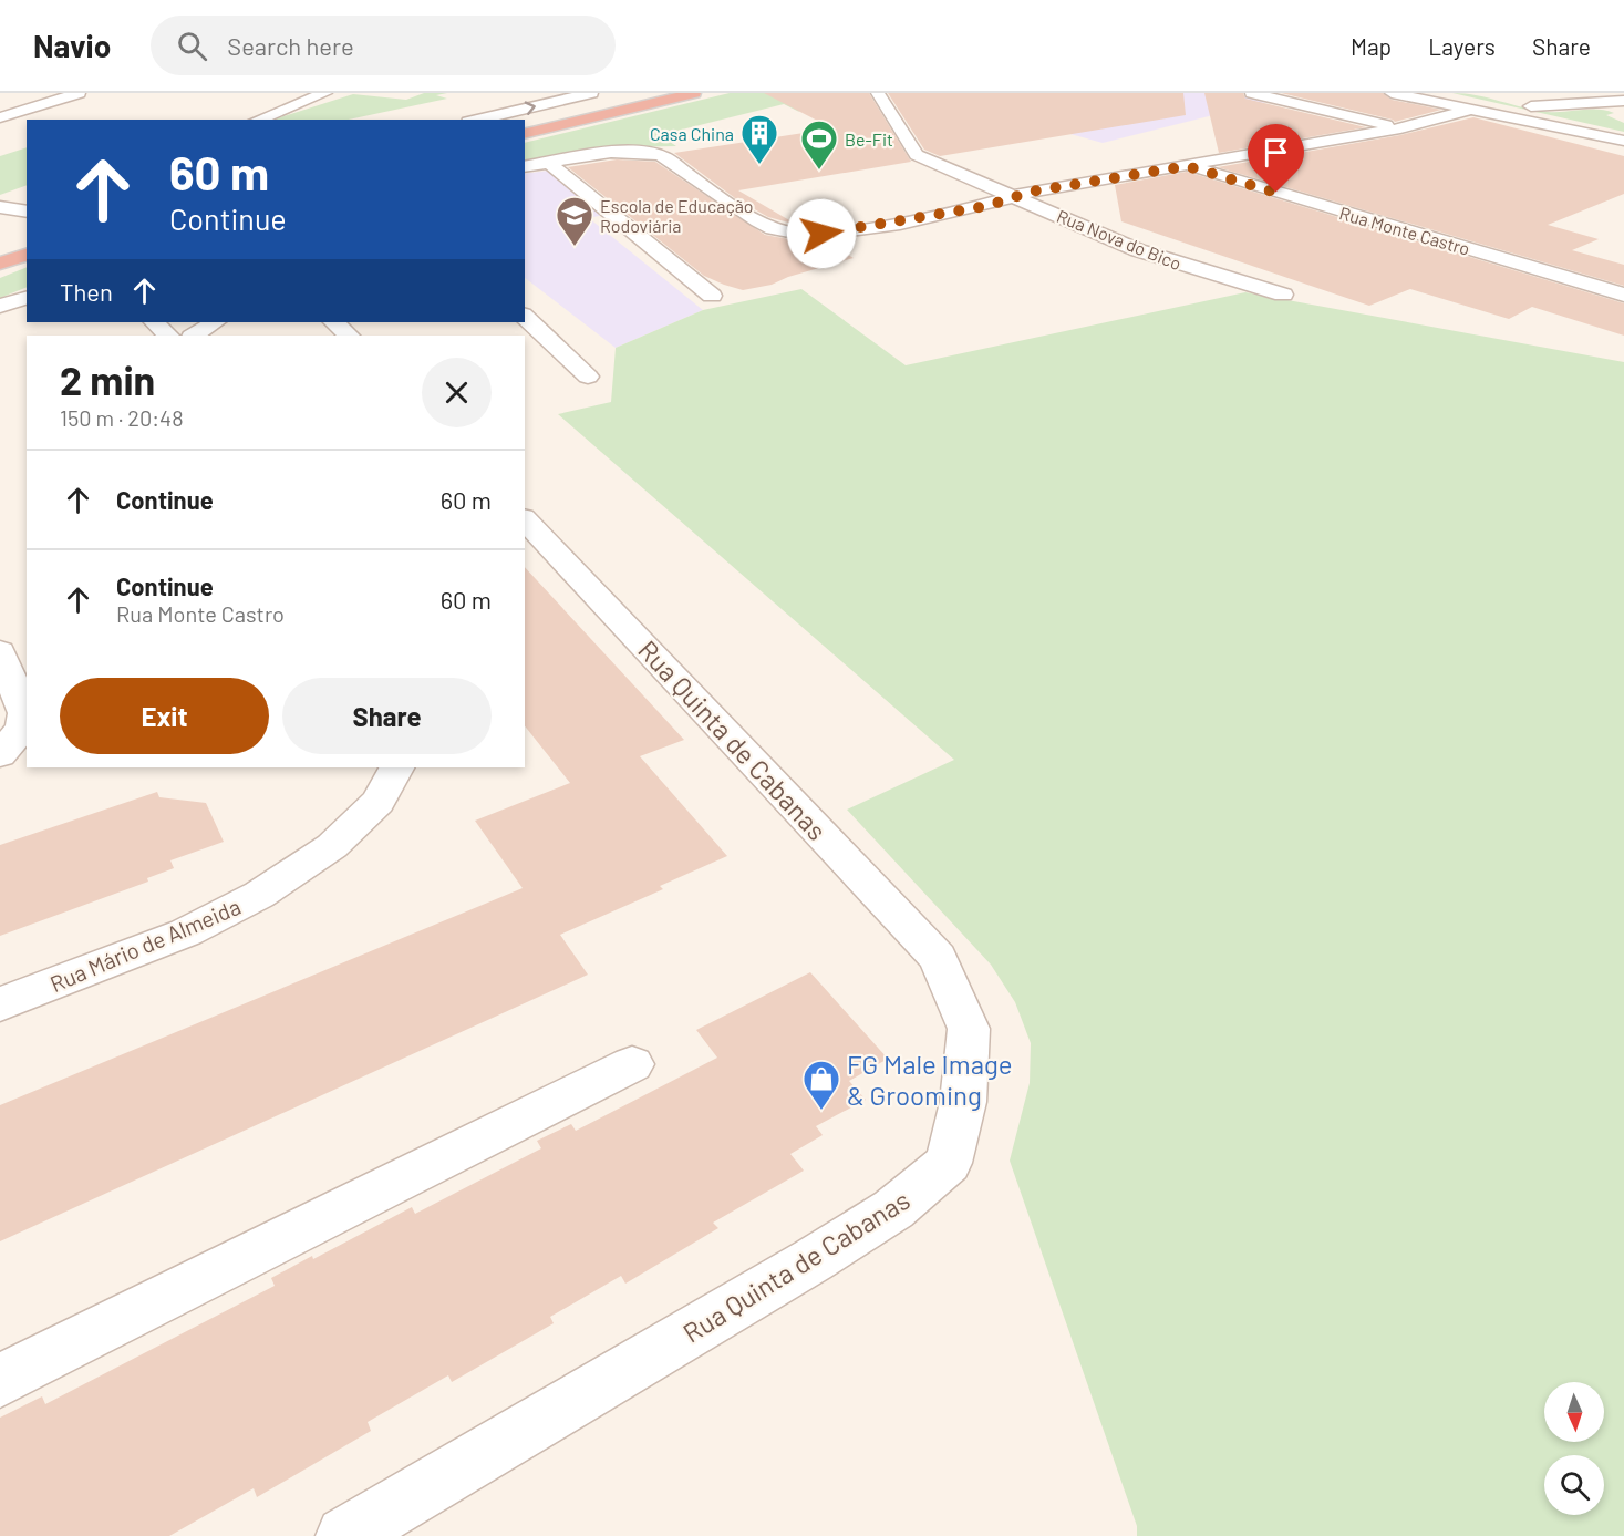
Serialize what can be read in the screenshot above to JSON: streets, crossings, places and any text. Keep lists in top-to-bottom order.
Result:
{
  "streets": {
    "street": [
      "Rua Monte Castro",
      "Rua Nova do Bico",
      "Rua Quinta de Cabanas",
      "Rua Mário de Almeida"
    ]
  },
  "places": {
    "building": ["Casa China"],
    "sports": ["Be-Fit"],
    "school or university": ["Escola de Educação Rodoviária"],
    "shop": ["FG Male Image & Grooming"]
  },
  "north": "bottom",
  "page": {
    "header": "Navio",
    "search": "Search here",
    "nav": ["Map", "Layers", "Share"],
    "turn": ["60 m", "Continue"],
    "then": "Then",
    "heading": ["2 min", "150 m · 20:48"],
    "list": [
      {
        "name": "Continue",
        "value": "60 m"
      },
      {
        "name": "Continue",
        "note": "Rua Monte Castro",
        "value": "60 m"
      }
    ],
    "buttons": ["Exit", "Share"]
  }
}
